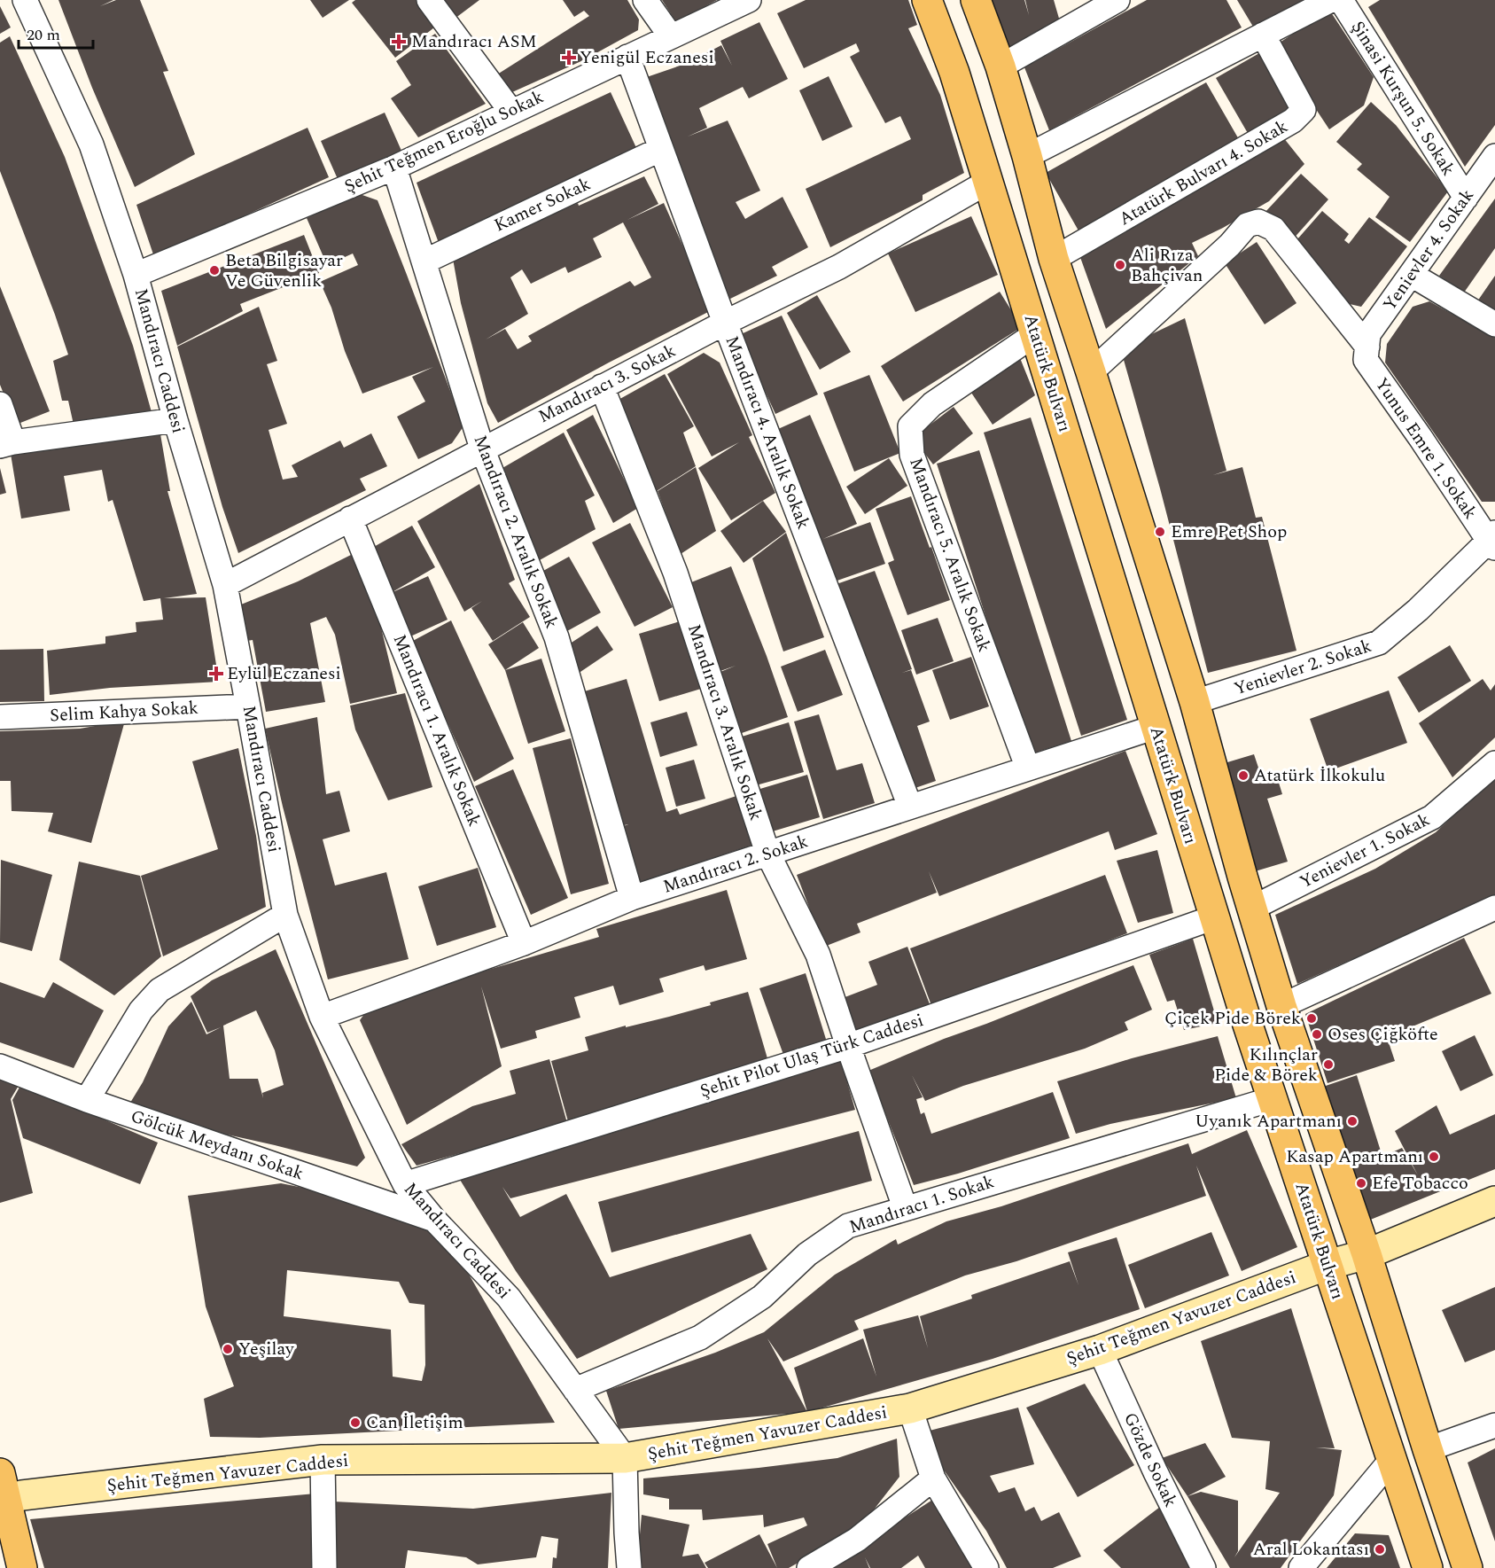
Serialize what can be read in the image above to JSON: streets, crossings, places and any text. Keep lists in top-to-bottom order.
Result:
{
  "streets": {
    "main road": ["Atatürk Bulvarı"],
    "street": [
      "Şinasi Kurşun 5. Sokak",
      "Şehit Teğmen Eroğlu Sokak",
      "Atatürk Bulvarı 4. Sokak",
      "Kamer Sokak",
      "Yenievler 4. Sokak",
      "Mandıracı Caddesi",
      "Mandıracı 3. Sokak",
      "Mandıracı 4. Aralık Sokak",
      "Yunus Emre 1. Sokak",
      "Mandıracı 2. Aralık Sokak",
      "Mandıracı 5. Aralık Sokak",
      "Yenievler 2. Sokak",
      "Selim Kahya Sokak",
      "Mandıracı 3. Aralık Sokak",
      "Mandıracı 1. Aralık Sokak",
      "Yenievler 1. Sokak",
      "Mandıracı 2. Sokak",
      "Şehit Pilot Ulaş Türk Caddesi",
      "Gölcük Meydanı Sokak",
      "Mandıracı 1. Sokak",
      "Şehit Teğmen Yavuzer Caddesi",
      "Gözde Sokak"
    ]
  },
  "crossings": [
    ["Şinasi Kurşun 5. Sokak", "Yenievler 4. Sokak"],
    ["Şehit Teğmen Eroğlu Sokak", "Mandıracı Caddesi"],
    ["Şehit Teğmen Eroğlu Sokak", "Mandıracı 4. Aralık Sokak"],
    ["Şehit Teğmen Eroğlu Sokak", "Mandıracı 2. Aralık Sokak"],
    ["Kamer Sokak", "Mandıracı 4. Aralık Sokak"],
    ["Kamer Sokak", "Mandıracı 2. Aralık Sokak"],
    ["Yenievler 4. Sokak", "Yunus Emre 1. Sokak"],
    ["Mandıracı Caddesi", "Mandıracı 3. Sokak"],
    ["Mandıracı Caddesi", "Selim Kahya Sokak"],
    ["Mandıracı Caddesi", "Mandıracı 2. Sokak"],
    ["Mandıracı Caddesi", "Şehit Pilot Ulaş Türk Caddesi"],
    ["Mandıracı Caddesi", "Gölcük Meydanı Sokak"],
    ["Mandıracı Caddesi", "Mandıracı 1. Sokak"],
    ["Mandıracı Caddesi", "Şehit Teğmen Yavuzer Caddesi"],
    ["Atatürk Bulvarı", "Mandıracı 3. Sokak"],
    ["Atatürk Bulvarı", "Mandıracı 5. Aralık Sokak"],
    ["Atatürk Bulvarı", "Mandıracı 2. Sokak"],
    ["Atatürk Bulvarı", "Şehit Pilot Ulaş Türk Caddesi"],
    ["Atatürk Bulvarı", "Mandıracı 1. Sokak"],
    ["Atatürk Bulvarı", "Şehit Teğmen Yavuzer Caddesi"],
    ["Mandıracı 3. Sokak", "Mandıracı 4. Aralık Sokak"],
    ["Mandıracı 3. Sokak", "Mandıracı 2. Aralık Sokak"],
    ["Mandıracı 3. Sokak", "Mandıracı 3. Aralık Sokak"],
    ["Mandıracı 3. Sokak", "Mandıracı 1. Aralık Sokak"],
    ["Mandıracı 4. Aralık Sokak", "Mandıracı 2. Sokak"],
    ["Yunus Emre 1. Sokak", "Yenievler 2. Sokak"],
    ["Mandıracı 2. Aralık Sokak", "Mandıracı 2. Sokak"],
    ["Mandıracı 5. Aralık Sokak", "Mandıracı 2. Sokak"],
    ["Mandıracı 3. Aralık Sokak", "Mandıracı 2. Sokak"],
    ["Mandıracı 3. Aralık Sokak", "Şehit Pilot Ulaş Türk Caddesi"],
    ["Mandıracı 3. Aralık Sokak", "Mandıracı 1. Sokak"],
    ["Mandıracı 1. Aralık Sokak", "Mandıracı 2. Sokak"],
    ["Şehit Teğmen Yavuzer Caddesi", "Gözde Sokak"]
  ],
  "places": {
    "health": ["Mandıracı ASM", "Yenigül Eczanesi", "Eylül Eczanesi"],
    "other": [
      "Ali Rıza Bahçivan",
      "Beta Bilgisayar Ve Güvenlik",
      "Emre Pet Shop",
      "Atatürk İlkokulu",
      "Çiçek Pide Börek",
      "Oses Çiğköfte",
      "Kılınçlar Pide & Börek",
      "Uyanık Apartmanı",
      "Kasap Apartmanı",
      "Efe Tobacco",
      "Yeşilay",
      "Can İletişim",
      "Aral Lokantası"
    ]
  },
  "scale_bar": "20 m"
}
